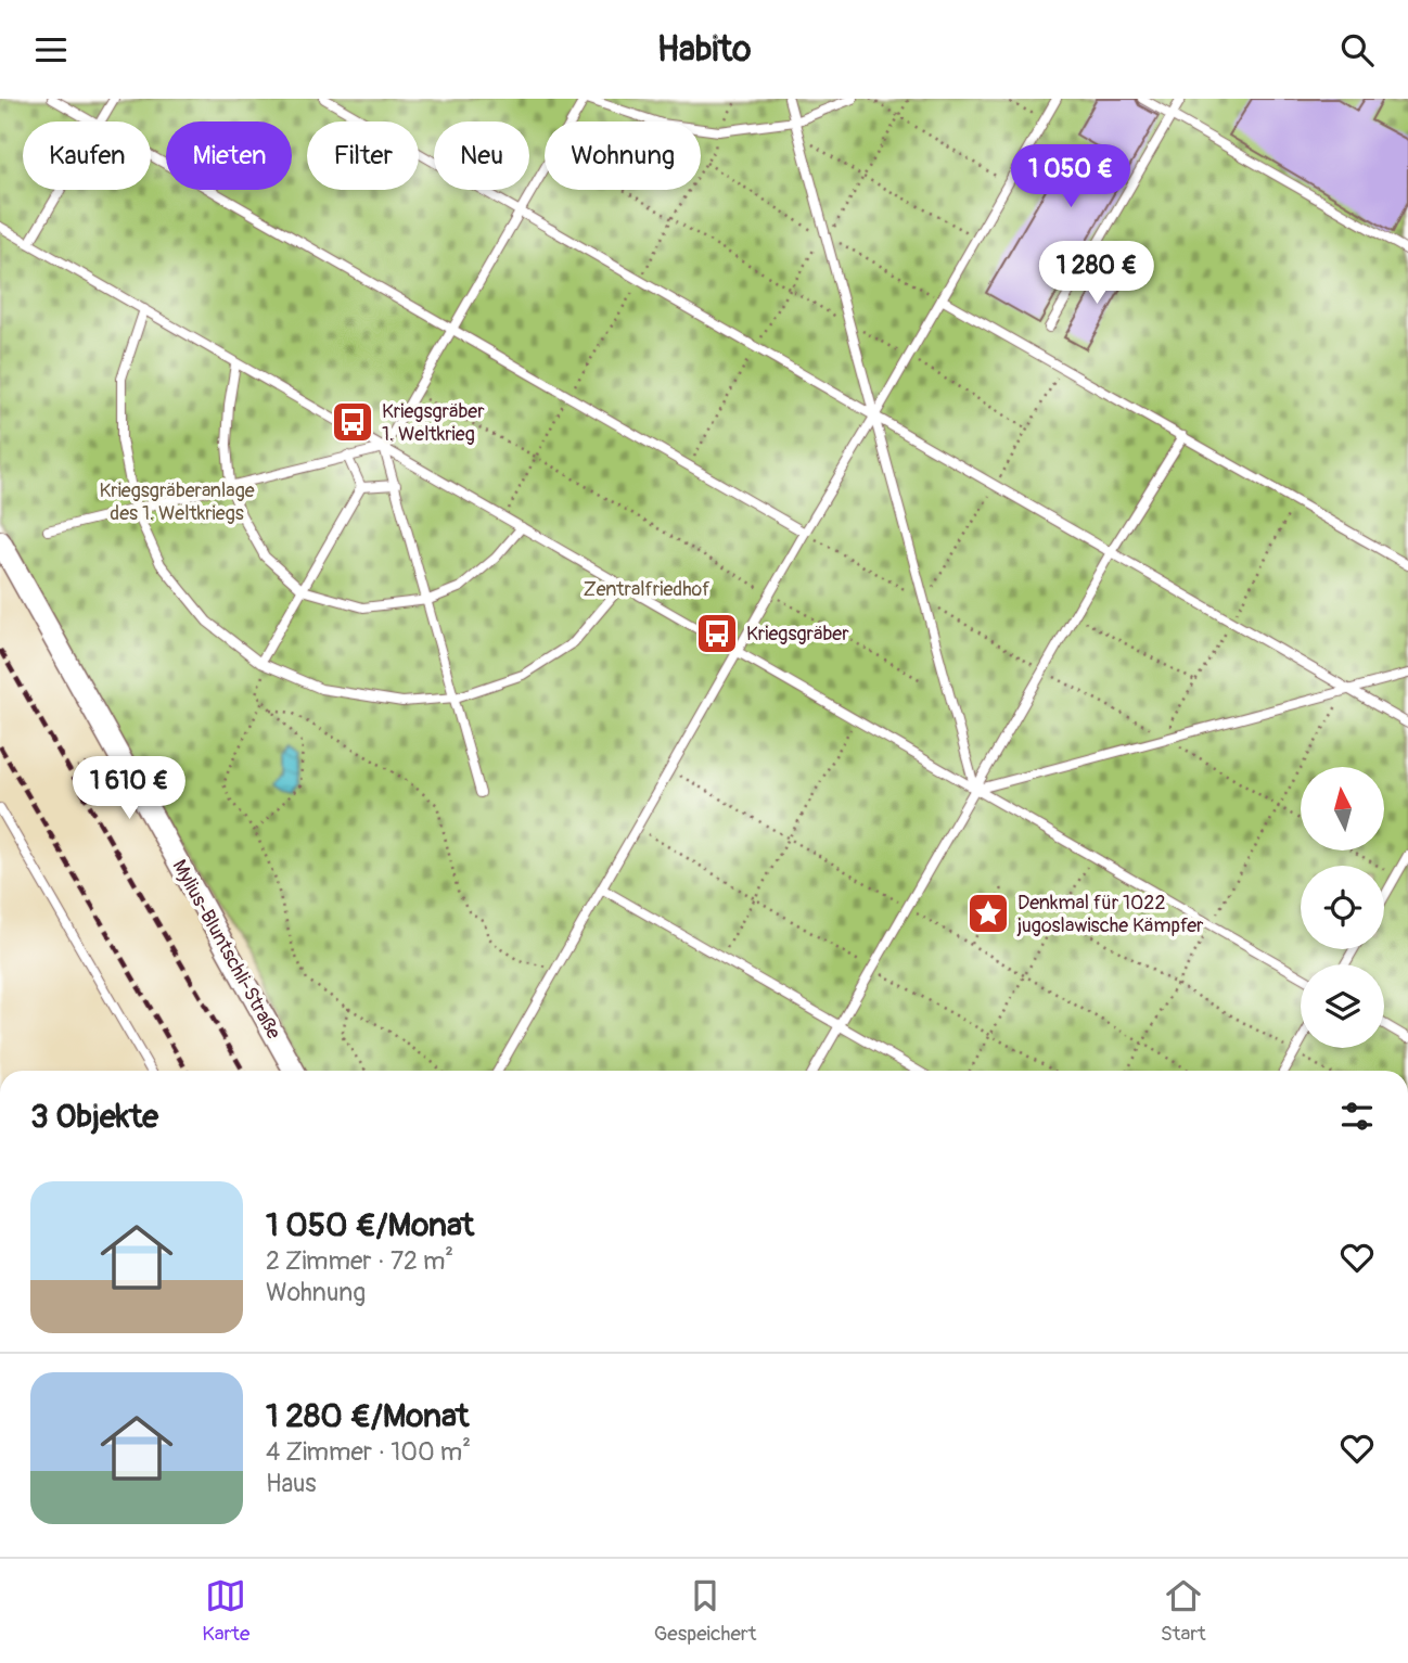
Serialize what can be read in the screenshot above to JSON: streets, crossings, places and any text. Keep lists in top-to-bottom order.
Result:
{
  "streets": {
    "street": ["Mylius-Bluntschli-Straße"]
  },
  "parks": ["Kriegsgräberanlage des 1. Weltkriegs", "Zentralfriedhof"],
  "places": {
    "bus stop": ["Kriegsgräber 1. Weltkrieg", "Kriegsgräber"],
    "place": ["Denkmal für 1022 jugoslawische Kämpfer"]
  },
  "north": "top",
  "page": {
    "header": "Habito",
    "chip": [
      "Kaufen",
      "Mieten",
      "Filter",
      "Neu",
      "Wohnung"
    ],
    "price": ["1 050 €", "1 280 €", "1 610 €"],
    "heading": "3 Objekte",
    "list": [
      {
        "name": "1 050 €/Monat",
        "note": "2 Zimmer · 72 m² · Wohnung"
      },
      {
        "name": "1 280 €/Monat",
        "note": "4 Zimmer · 100 m² · Haus"
      }
    ],
    "tabs": ["Karte", "Gespeichert", "Start"]
  }
}
